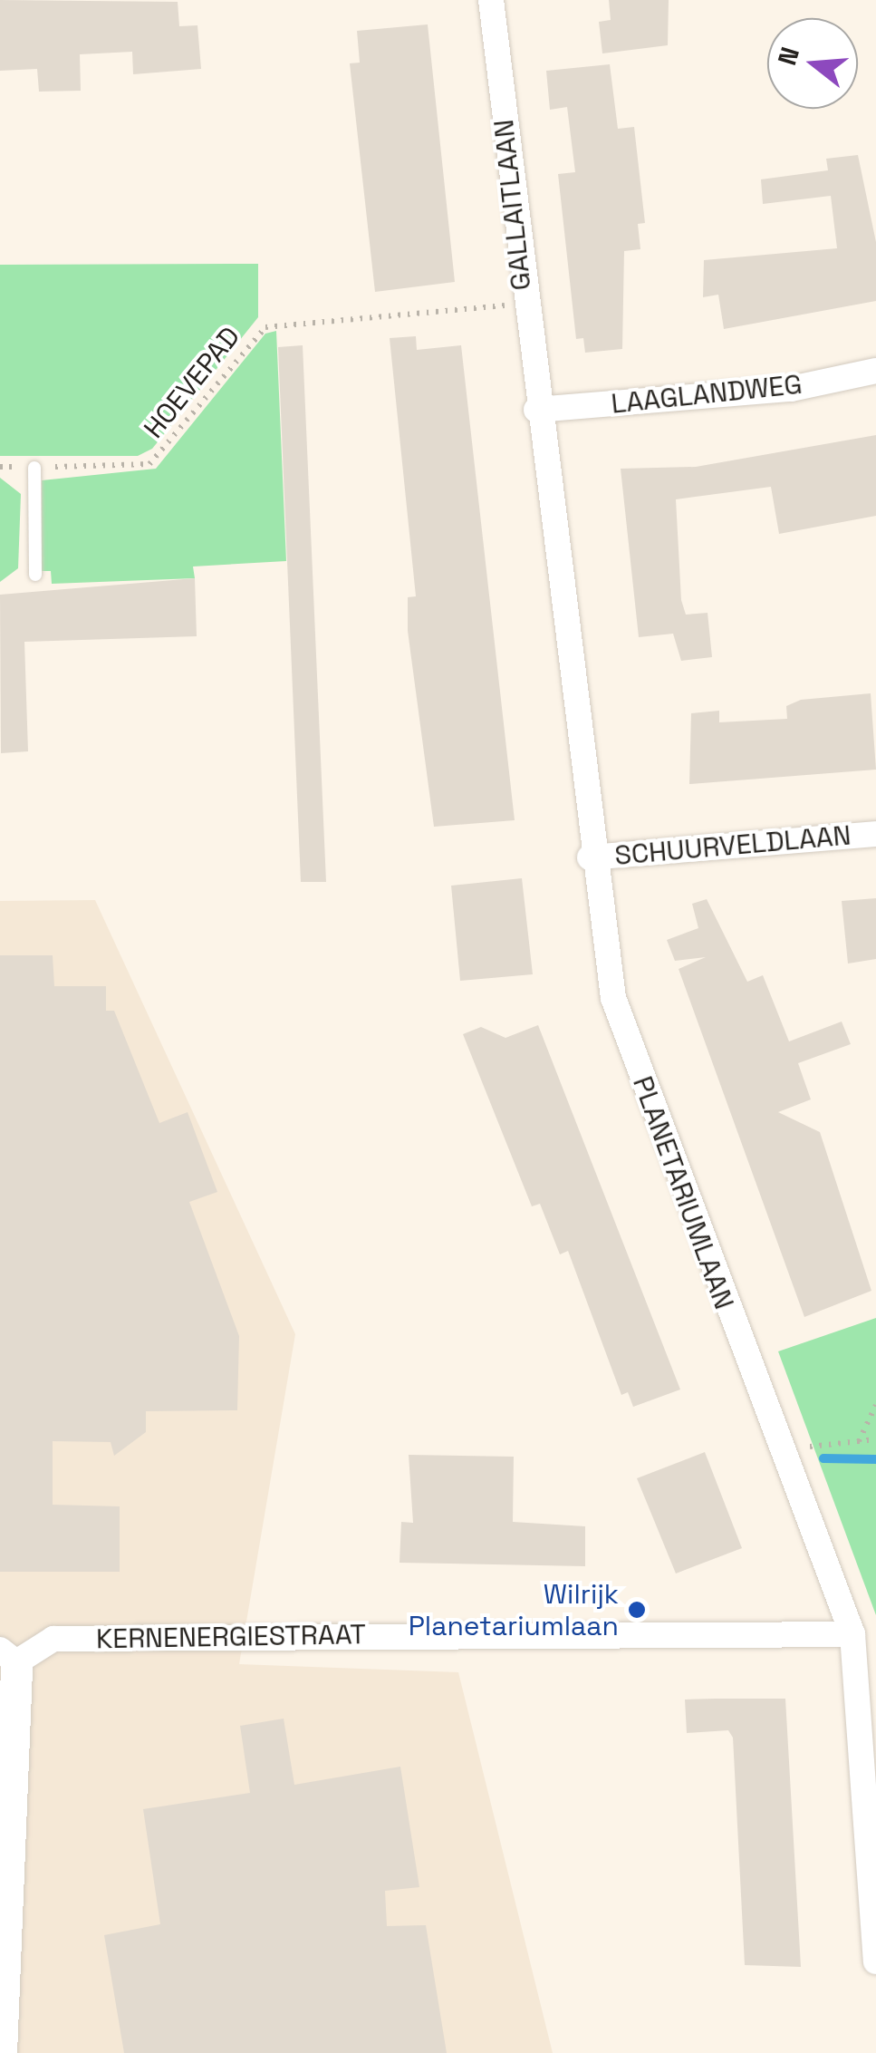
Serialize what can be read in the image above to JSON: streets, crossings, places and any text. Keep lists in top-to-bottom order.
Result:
{
  "streets": {
    "street": [
      "GALLAITLAAN",
      "LAAGLANDWEG",
      "SCHUURVELDLAAN",
      "PLANETARIUMLAAN",
      "KERNENERGIESTRAAT"
    ],
    "path": ["HOEVEPAD"]
  },
  "crossings": [
    ["GALLAITLAAN", "HOEVEPAD"],
    ["GALLAITLAAN", "LAAGLANDWEG"],
    ["GALLAITLAAN", "PLANETARIUMLAAN"],
    ["LAAGLANDWEG", "PLANETARIUMLAAN"],
    ["SCHUURVELDLAAN", "PLANETARIUMLAAN"],
    ["PLANETARIUMLAAN", "KERNENERGIESTRAAT"]
  ],
  "places": ["Wilrijk Planetariumlaan"],
  "north": "left"
}
